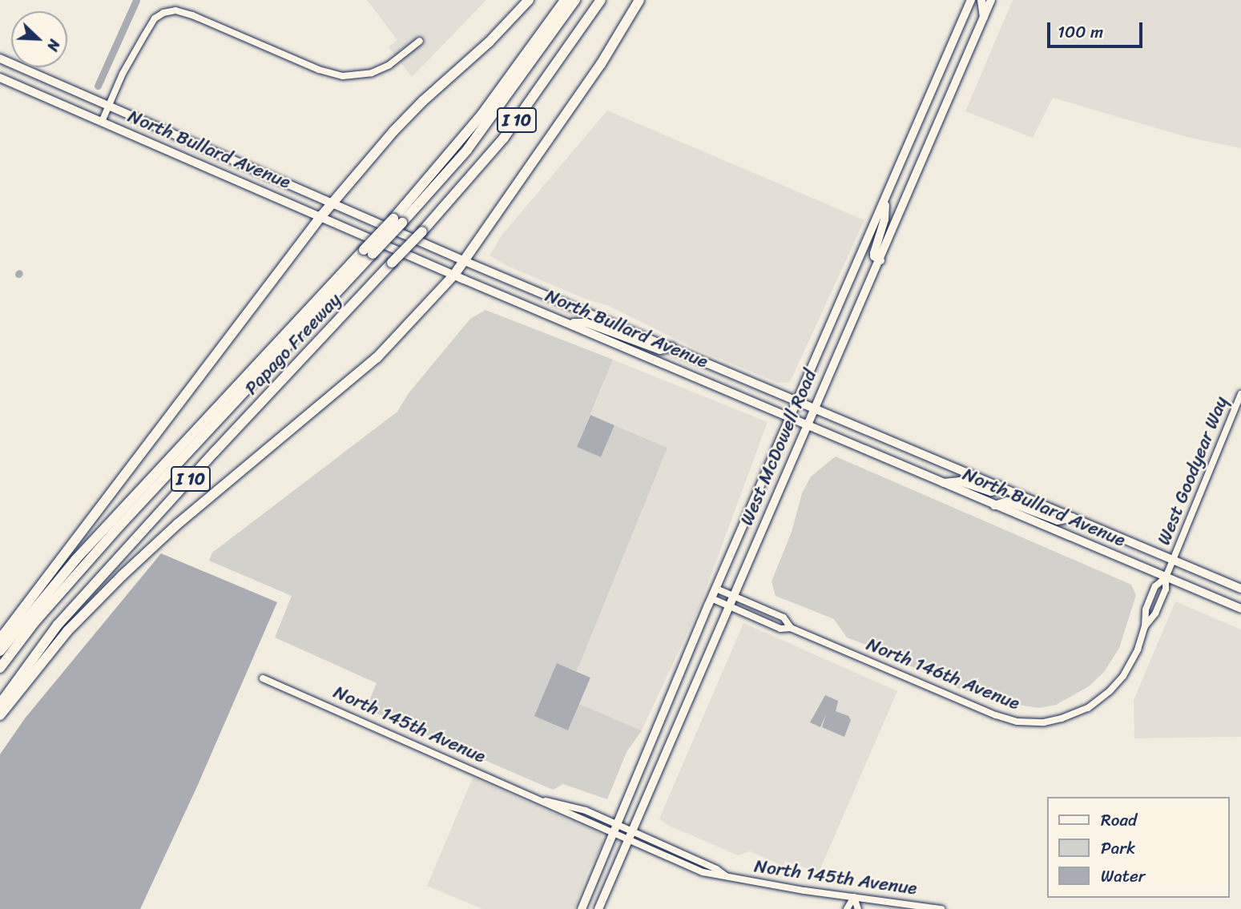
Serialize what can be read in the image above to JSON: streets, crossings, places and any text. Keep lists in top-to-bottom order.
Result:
{
  "streets": {
    "highway": ["I 10", "Papago Freeway"],
    "main road": ["North Bullard Avenue", "West McDowell Road"],
    "street": ["West Goodyear Way", "North 146th Avenue", "North 145th Avenue"]
  },
  "crossings": [
    ["North Bullard Avenue", "West McDowell Road"],
    ["North Bullard Avenue", "West Goodyear Way"],
    ["West McDowell Road", "North 146th Avenue"],
    ["West McDowell Road", "North 145th Avenue"],
    ["West Goodyear Way", "North 146th Avenue"]
  ],
  "legend": ["Road", "Park", "Water"],
  "scale_bar": "100 m",
  "north": "bottom right"
}
